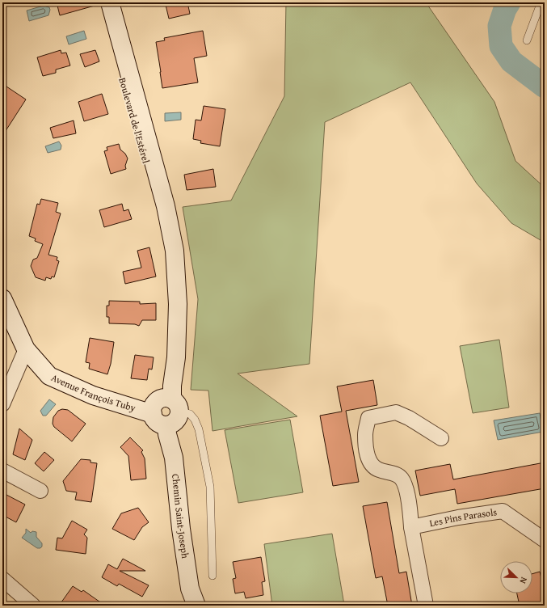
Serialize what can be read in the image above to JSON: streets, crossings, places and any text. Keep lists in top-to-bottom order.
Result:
{
  "streets": {
    "street": [
      "Boulevard de l'Estérel",
      "Avenue François Tuby",
      "Chemin Saint-Joseph",
      "Les Pins Parasols"
    ]
  },
  "crossings": [
    ["Boulevard de l'Estérel", "Avenue François Tuby"],
    ["Boulevard de l'Estérel", "Chemin Saint-Joseph"],
    ["Avenue François Tuby", "Chemin Saint-Joseph"]
  ],
  "north": "bottom right"
}
